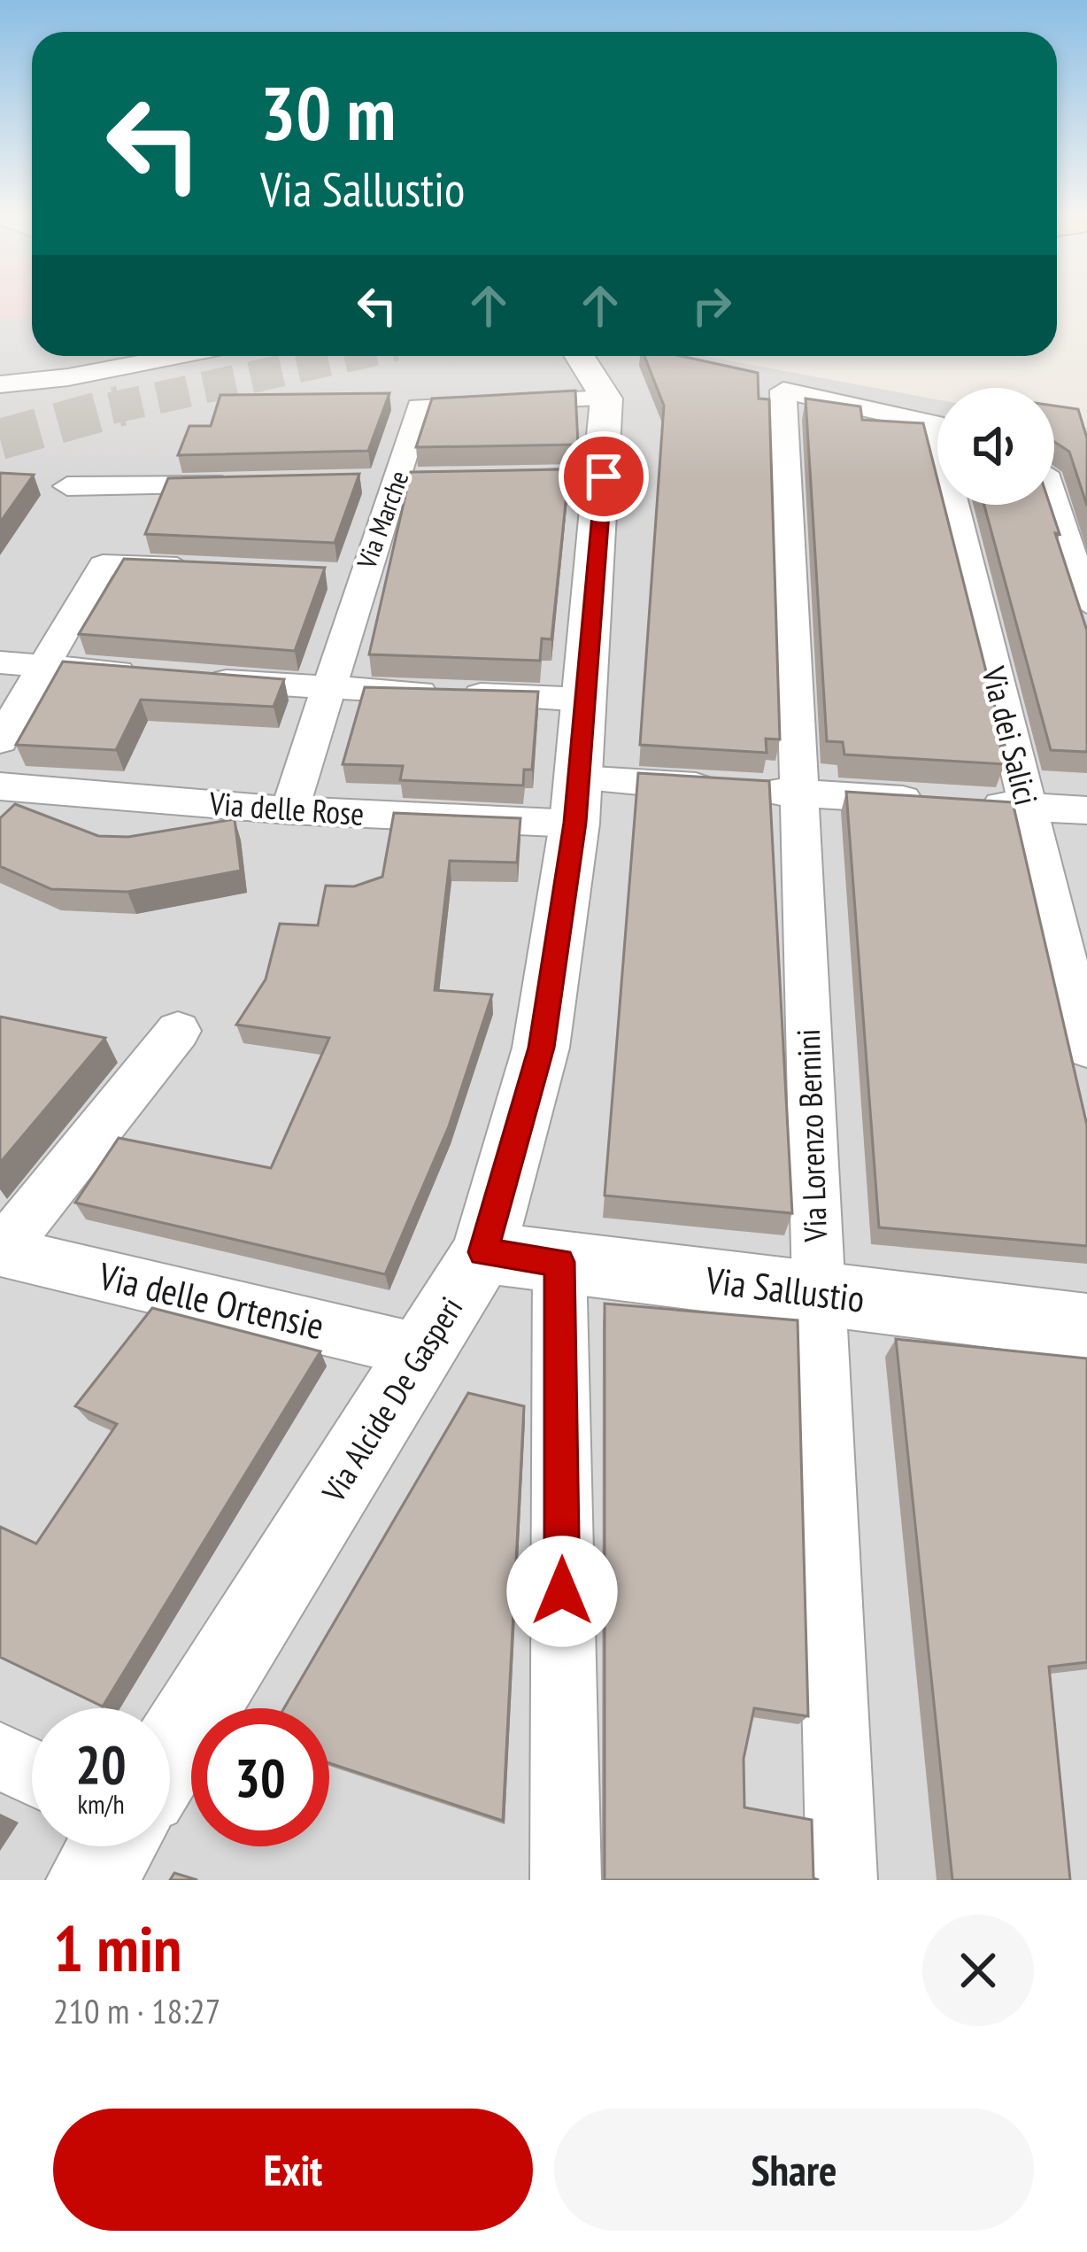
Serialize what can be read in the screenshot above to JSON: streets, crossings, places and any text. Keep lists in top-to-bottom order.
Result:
{
  "streets": {
    "street": [
      "Via Marche",
      "Via dei Salici",
      "Via delle Rose",
      "Via Lorenzo Bernini",
      "Via Sallustio",
      "Via delle Ortensie",
      "Via Alcide De Gasperi"
    ]
  },
  "crossings": [
    ["Via Marche", "Via delle Rose"],
    ["Via Marche", "Via Alcide De Gasperi"],
    ["Via dei Salici", "Via delle Rose"],
    ["Via dei Salici", "Via Lorenzo Bernini"],
    ["Via delle Rose", "Via Lorenzo Bernini"],
    ["Via delle Rose", "Via Alcide De Gasperi"],
    ["Via Lorenzo Bernini", "Via Sallustio"],
    ["Via Sallustio", "Via Alcide De Gasperi"],
    ["Via delle Ortensie", "Via Alcide De Gasperi"]
  ],
  "page": {
    "turn": ["30 m", "Via Sallustio"],
    "speed": "20 km/h",
    "limit": "30",
    "heading": ["1 min", "210 m · 18:27"],
    "buttons": ["Exit", "Share"]
  }
}
